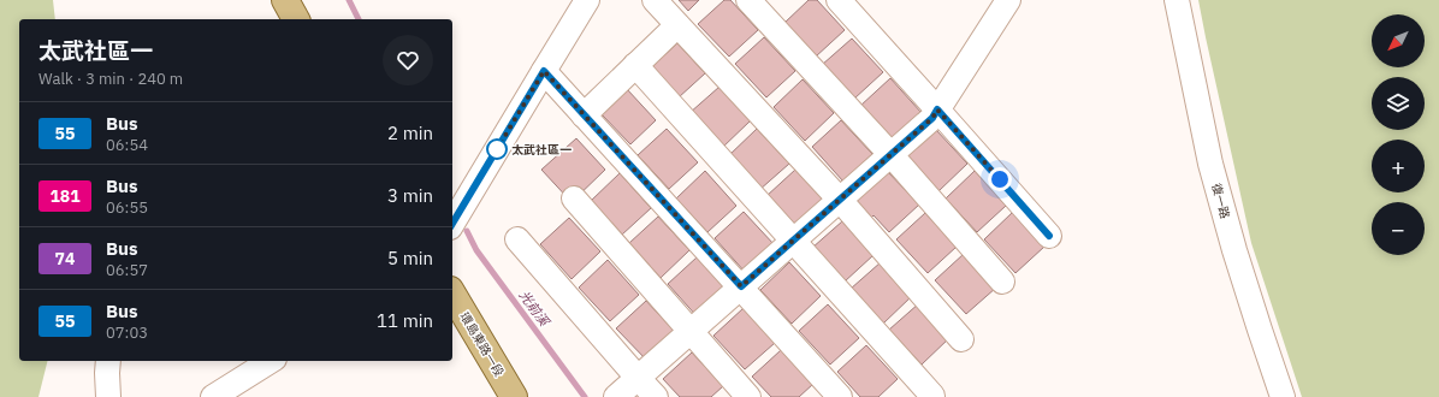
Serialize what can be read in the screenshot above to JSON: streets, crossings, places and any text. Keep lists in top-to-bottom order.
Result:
{
  "streets": {
    "main road": ["環島東路一段"],
    "street": ["復一路"]
  },
  "water": ["光前溪"],
  "places": ["太武社區一"],
  "lines": ["bus line 55"],
  "north": "bottom left",
  "page": {
    "map_buttons": ["+", "−"],
    "heading": ["太武社區一", "Walk · 3 min · 240 m"],
    "list": [
      {
        "mark": "55",
        "name": "Bus",
        "note": "06:54",
        "value": "2 min"
      },
      {
        "mark": "181",
        "name": "Bus",
        "note": "06:55",
        "value": "3 min"
      },
      {
        "mark": "74",
        "name": "Bus",
        "note": "06:57",
        "value": "5 min"
      },
      {
        "mark": "55",
        "name": "Bus",
        "note": "07:03",
        "value": "11 min"
      }
    ]
  }
}
